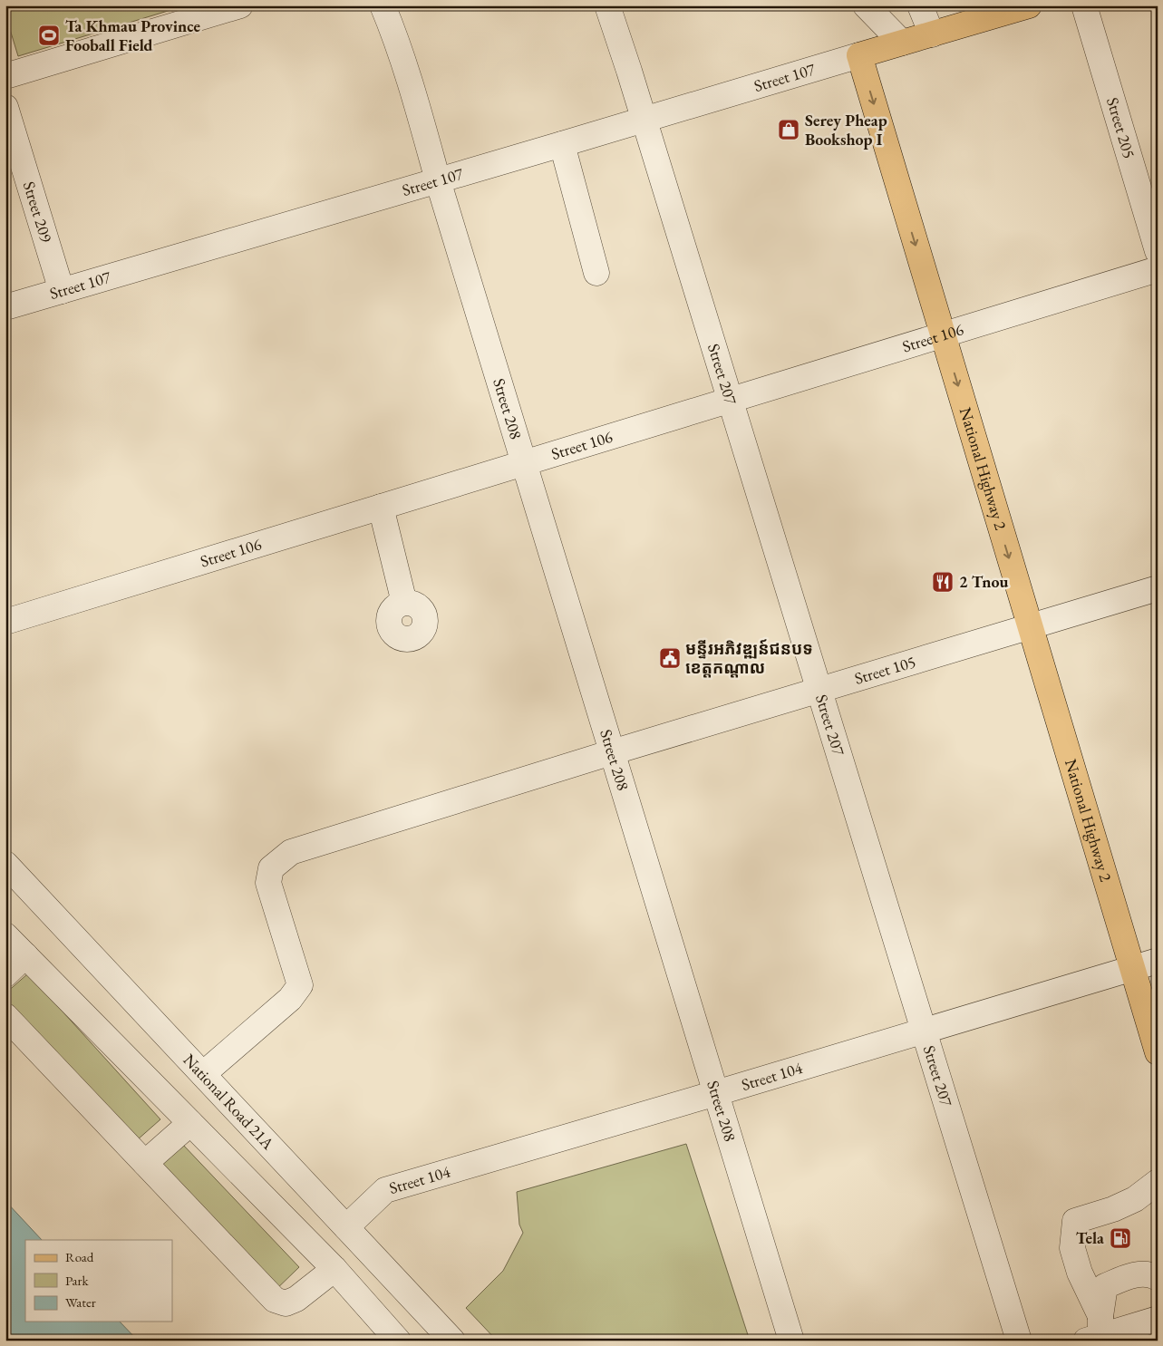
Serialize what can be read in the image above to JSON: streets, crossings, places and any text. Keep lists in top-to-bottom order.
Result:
{
  "streets": {
    "main road": ["National Highway 2"],
    "street": [
      "Street 107",
      "Street 205",
      "Street 209",
      "Street 106",
      "Street 207",
      "Street 208",
      "Street 105",
      "Street 104",
      "National Road 21A"
    ]
  },
  "crossings": [
    ["Street 107", "Street 209"],
    ["Street 107", "Street 207"],
    ["Street 107", "Street 208"],
    ["Street 107", "National Highway 2"],
    ["Street 106", "Street 207"],
    ["Street 106", "Street 208"],
    ["Street 106", "National Highway 2"],
    ["Street 207", "Street 105"],
    ["Street 207", "Street 104"],
    ["Street 208", "Street 105"],
    ["Street 208", "Street 104"],
    ["National Highway 2", "Street 105"],
    ["National Highway 2", "Street 104"],
    ["Street 105", "National Road 21A"],
    ["Street 104", "National Road 21A"]
  ],
  "one_way": ["National Highway 2"],
  "places": {
    "sports": ["Ta Khmau Province Fooball Field"],
    "shop": ["Serey Pheap Bookshop I"],
    "restaurant": ["2 Tnou"],
    "public building": ["មន្ទីរអភិវឌ្ឍន៍ជនបទ ខេត្តកណ្តាល"],
    "fuel station": ["Tela"]
  },
  "legend": ["Road", "Park", "Water"]
}
